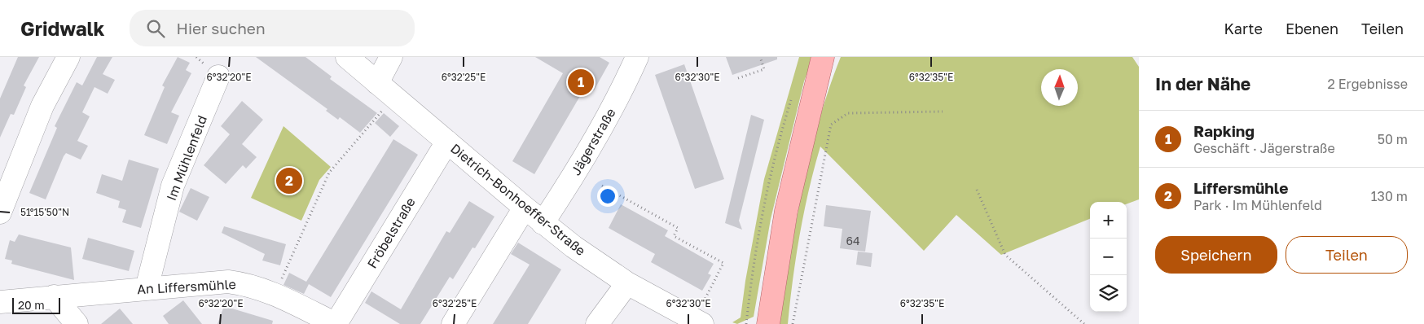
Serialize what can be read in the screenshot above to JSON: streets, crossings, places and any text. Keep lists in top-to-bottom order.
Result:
{
  "streets": {
    "street": [
      "Jägerstraße",
      "Im Mühlenfeld",
      "Dietrich-Bonhoeffer-Straße",
      "Fröbelstraße",
      "An Liffersmühle"
    ]
  },
  "crossings": [
    ["Jägerstraße", "Dietrich-Bonhoeffer-Straße"],
    ["Im Mühlenfeld", "An Liffersmühle"],
    ["Dietrich-Bonhoeffer-Straße", "Fröbelstraße"],
    ["Fröbelstraße", "An Liffersmühle"]
  ],
  "house_numbers": ["64"],
  "scale_bar": "20 m",
  "north": "top",
  "page": {
    "header": "Gridwalk",
    "search": "Hier suchen",
    "nav": ["Karte", "Ebenen", "Teilen"],
    "heading": ["In der Nähe", "2 Ergebnisse"],
    "pins": ["1", "2"],
    "list": [
      {
        "mark": "1",
        "name": "Rapking",
        "note": "Geschäft · Jägerstraße",
        "value": "50 m"
      },
      {
        "mark": "2",
        "name": "Liffersmühle",
        "note": "Park · Im Mühlenfeld",
        "value": "130 m"
      }
    ],
    "map_buttons": ["+", "−"],
    "buttons": ["Speichern", "Teilen"],
    "scale": "20 m"
  },
  "coordinates": [
    "6°32'20\"E",
    "6°32'25\"E",
    "6°32'30\"E",
    "6°32'35\"E",
    "51°15'50\"N"
  ]
}
